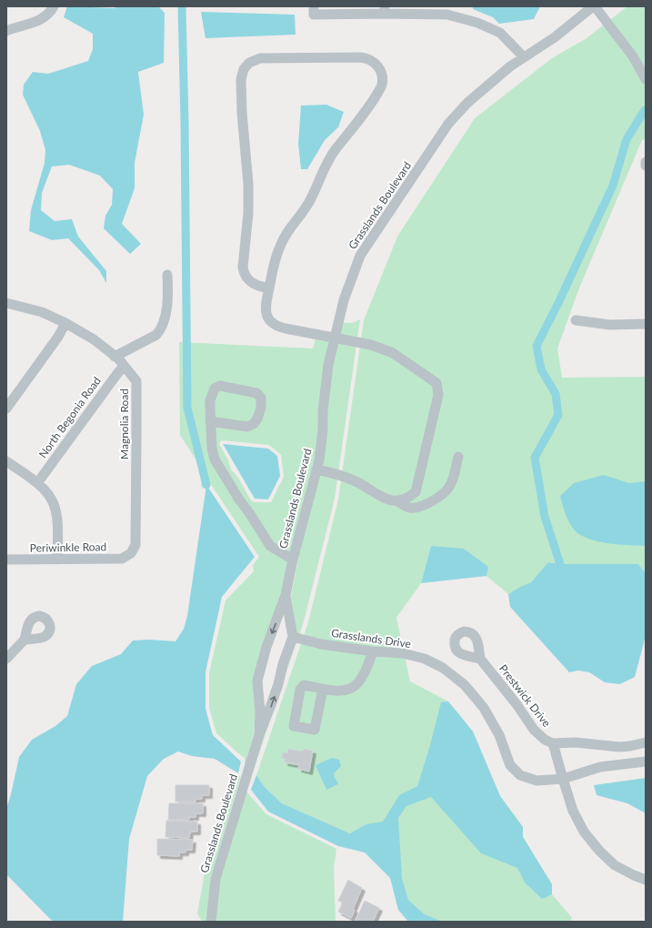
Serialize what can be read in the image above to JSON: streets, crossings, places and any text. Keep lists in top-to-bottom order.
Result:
{
  "streets": {
    "street": [
      "Grasslands Boulevard",
      "North Begonia Road",
      "Magnolia Road",
      "Periwinkle Road",
      "Grasslands Drive",
      "Prestwick Drive"
    ]
  },
  "crossings": [
    ["Grasslands Boulevard", "Grasslands Drive"],
    ["North Begonia Road", "Magnolia Road"],
    ["Magnolia Road", "Periwinkle Road"]
  ]
}
